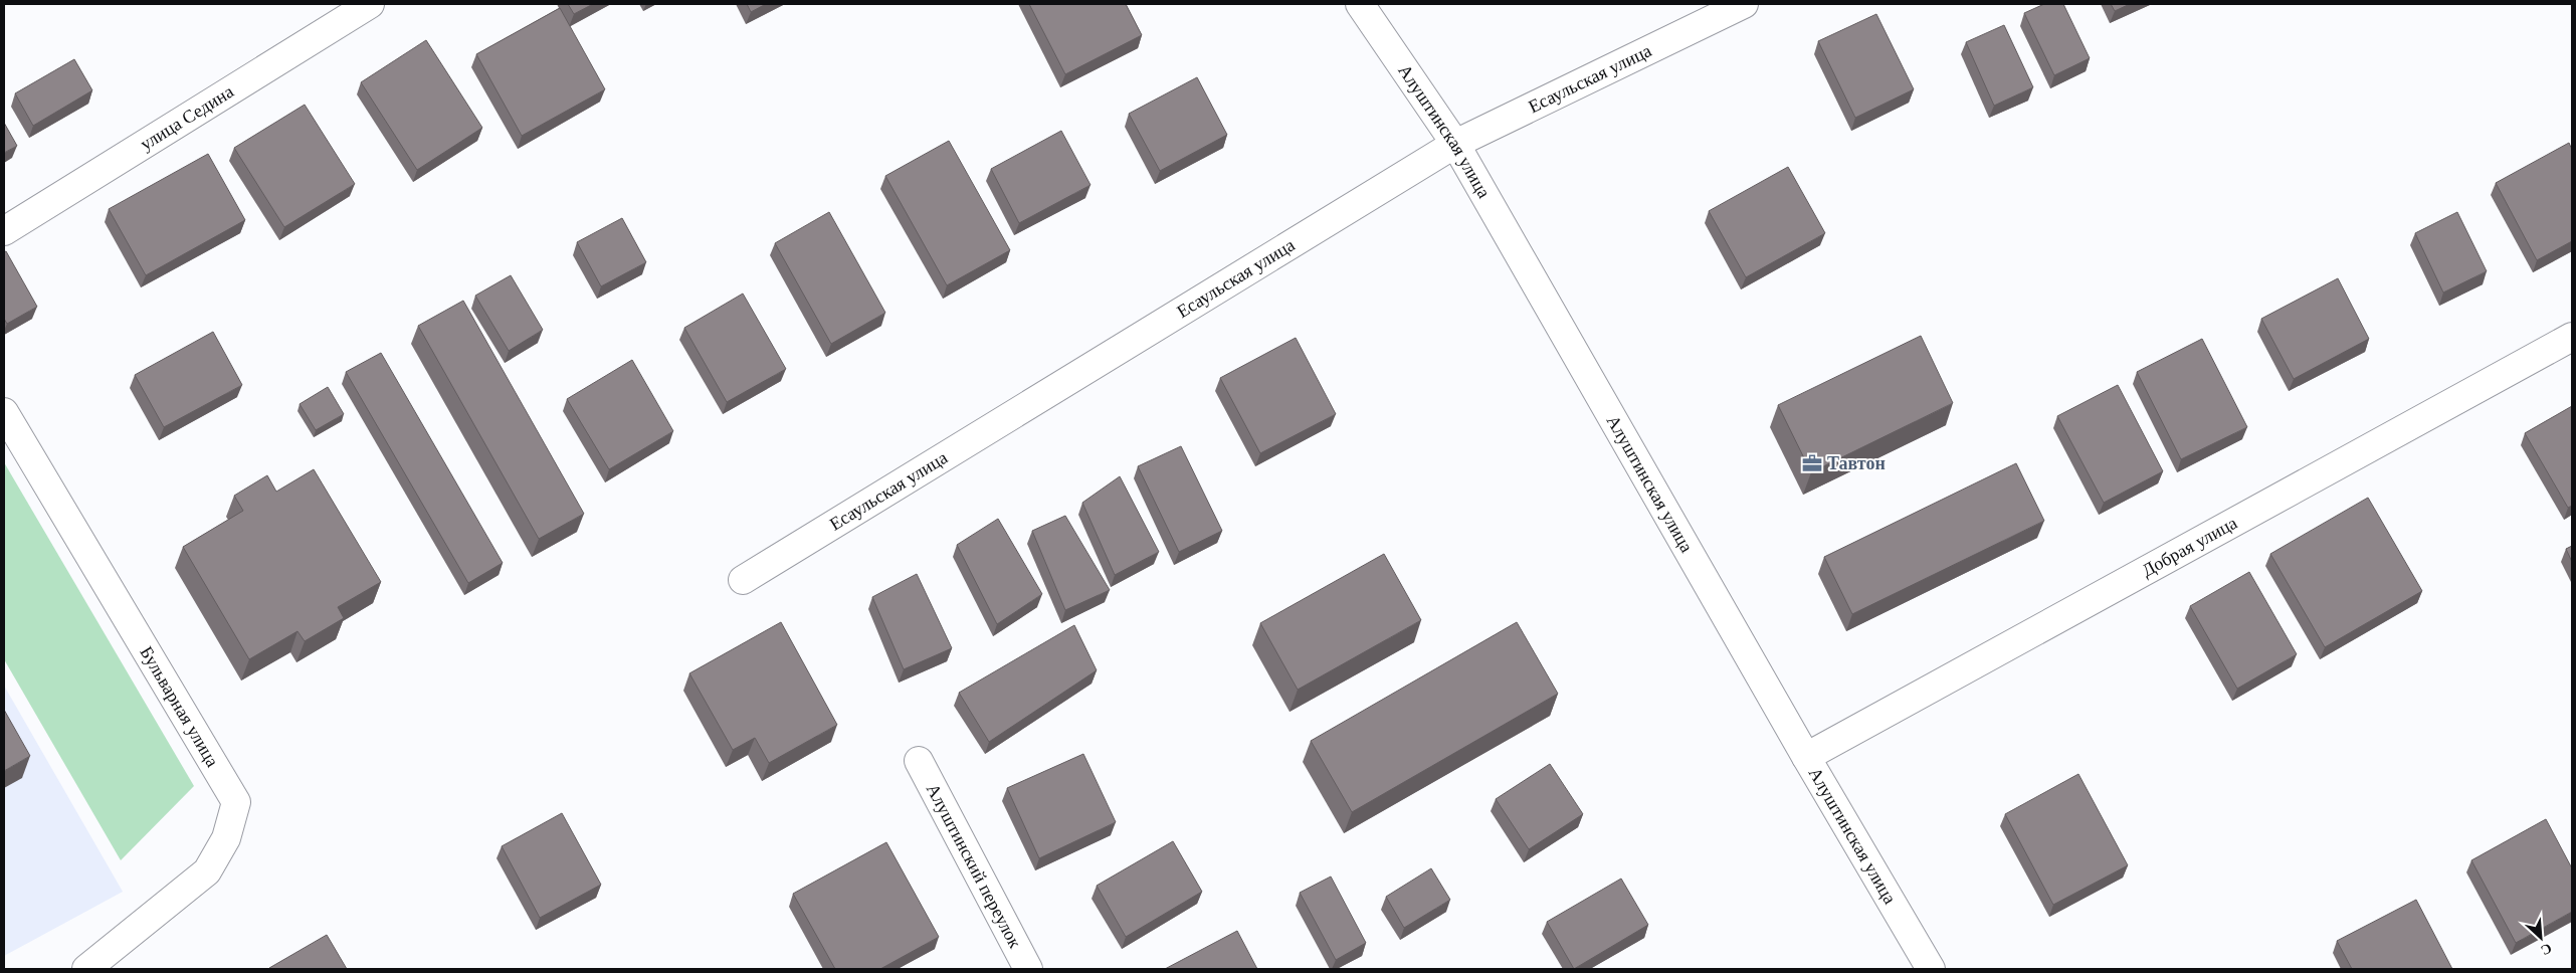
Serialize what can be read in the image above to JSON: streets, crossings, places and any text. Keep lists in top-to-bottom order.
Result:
{
  "streets": {
    "street": [
      "Есаульская улица",
      "улица Седина",
      "Алуштинская улица",
      "Добрая улица",
      "Бульварная улица",
      "Алуштинский переулок"
    ]
  },
  "crossings": [
    ["Есаульская улица", "Алуштинская улица"],
    ["Алуштинская улица", "Добрая улица"]
  ],
  "places": {
    "office": ["Тавтон"]
  },
  "north": "bottom right"
}
